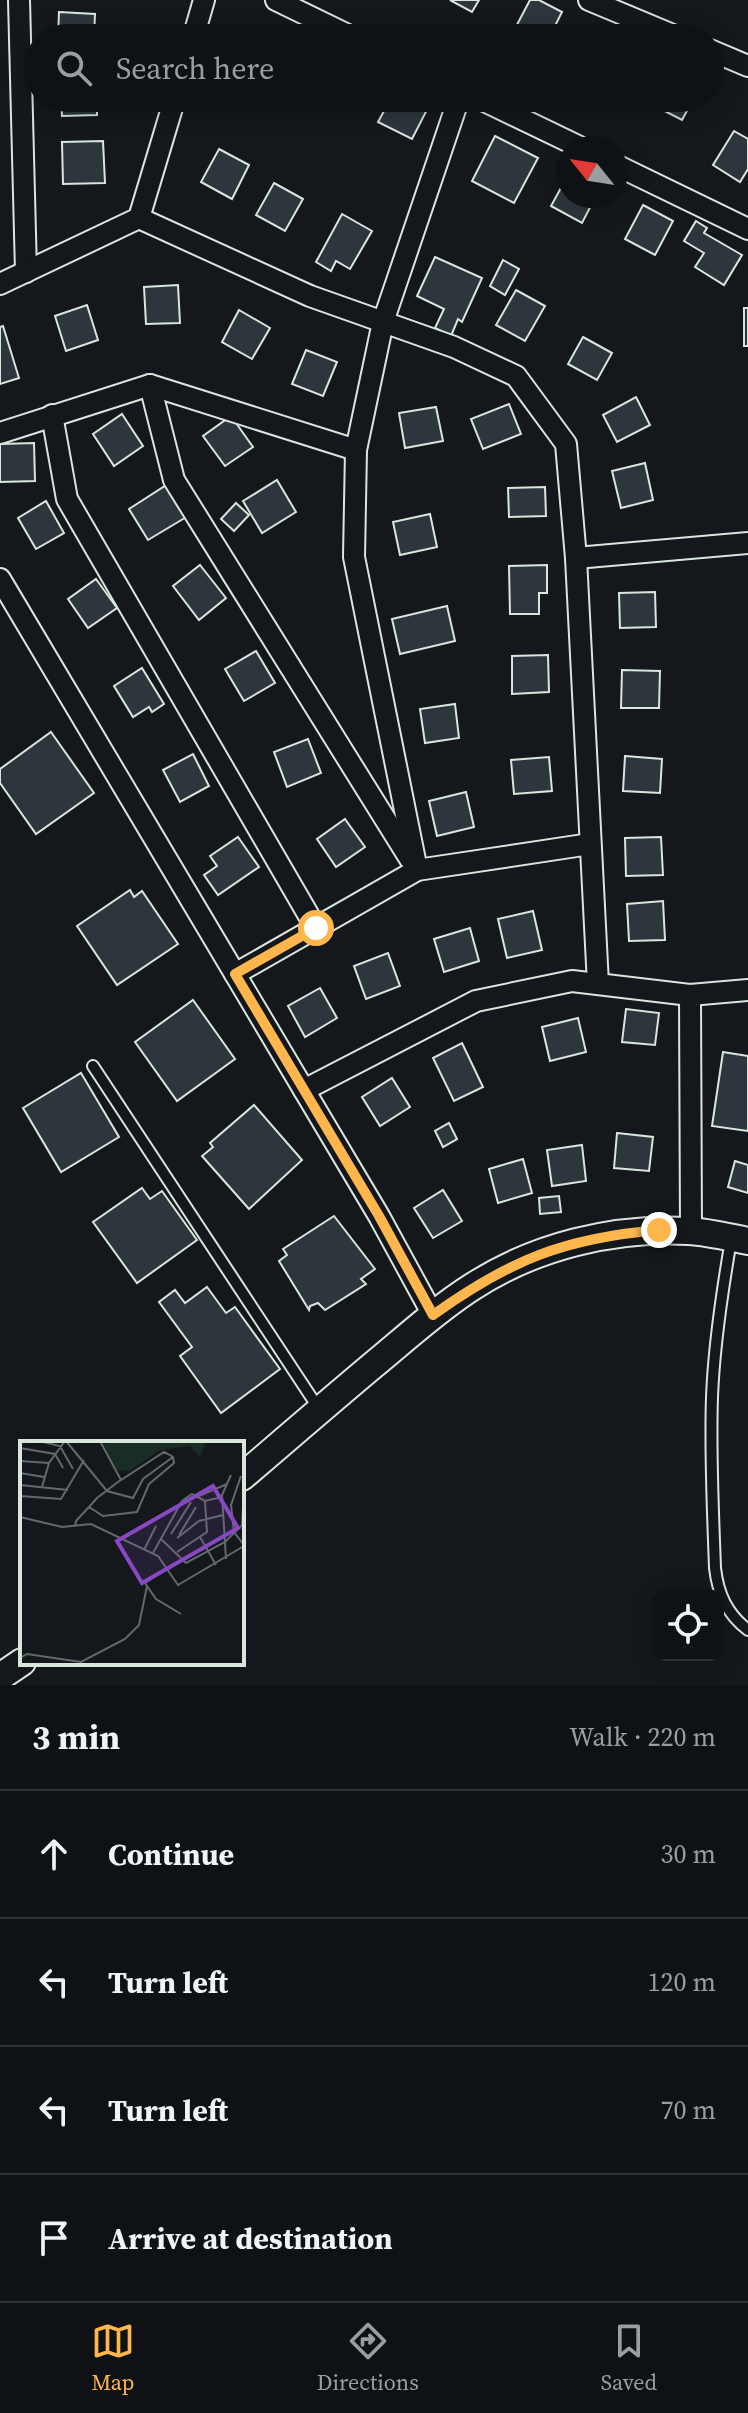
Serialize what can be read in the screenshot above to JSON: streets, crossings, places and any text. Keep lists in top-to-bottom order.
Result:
{
  "north": "top left",
  "page": {
    "search": "Search here",
    "heading": ["3 min", "Walk · 220 m"],
    "list": [
      ["Continue", "30 m"],
      ["Turn left", "120 m"],
      ["Turn left", "70 m"],
      "Arrive at destination"
    ],
    "nav": ["Map", "Directions", "Saved"]
  }
}
